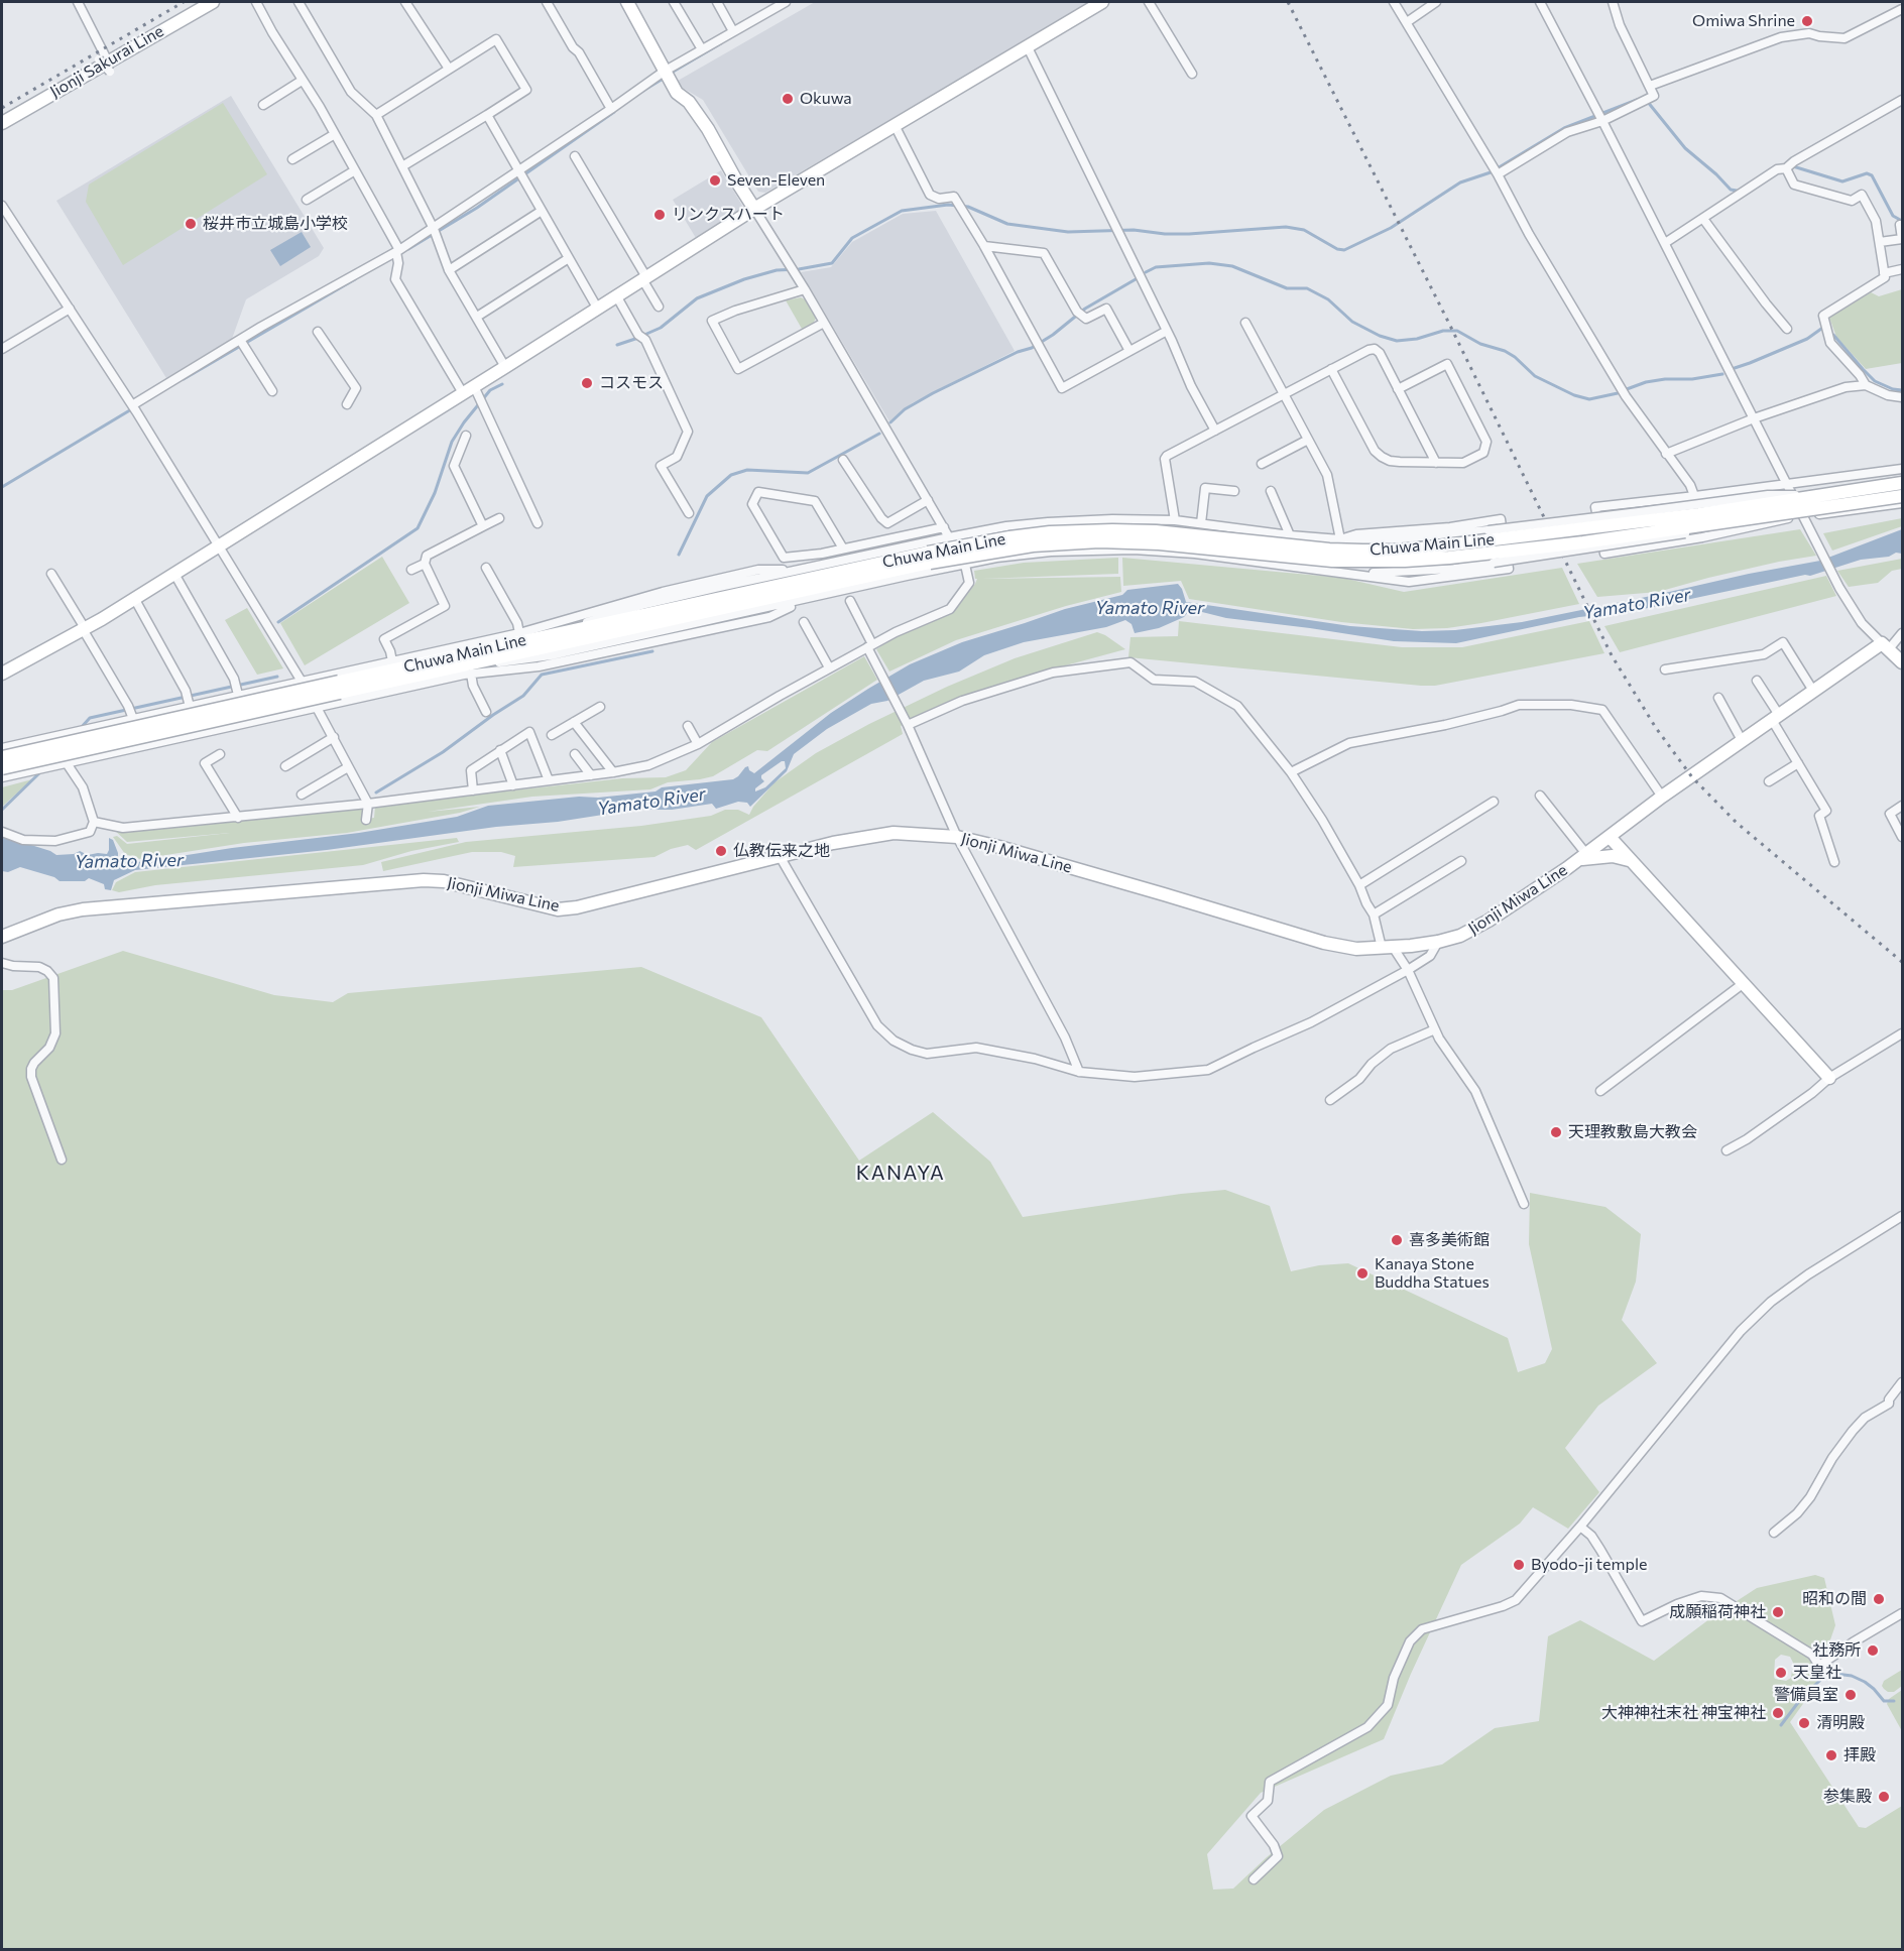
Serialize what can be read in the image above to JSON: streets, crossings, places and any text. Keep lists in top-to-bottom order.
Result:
{
  "streets": {
    "main road": ["Jionji Sakurai Line", "Chuwa Main Line", "Jionji Miwa Line"]
  },
  "districts": ["KANAYA"],
  "water": ["Yamato River"],
  "places": [
    "Omiwa Shrine",
    "Okuwa",
    "Seven-Eleven",
    "リンクスハート",
    "桜井市立城島小学校",
    "コスモス",
    "仏教伝来之地",
    "天理教敷島大教会",
    "喜多美術館",
    "Kanaya Stone Buddha Statues",
    "Byodo-ji temple",
    "昭和の間",
    "成願稲荷神社",
    "社務所",
    "天皇社",
    "警備員室",
    "大神神社末社 神宝神社",
    "清明殿",
    "拝殿",
    "参集殿"
  ]
}
